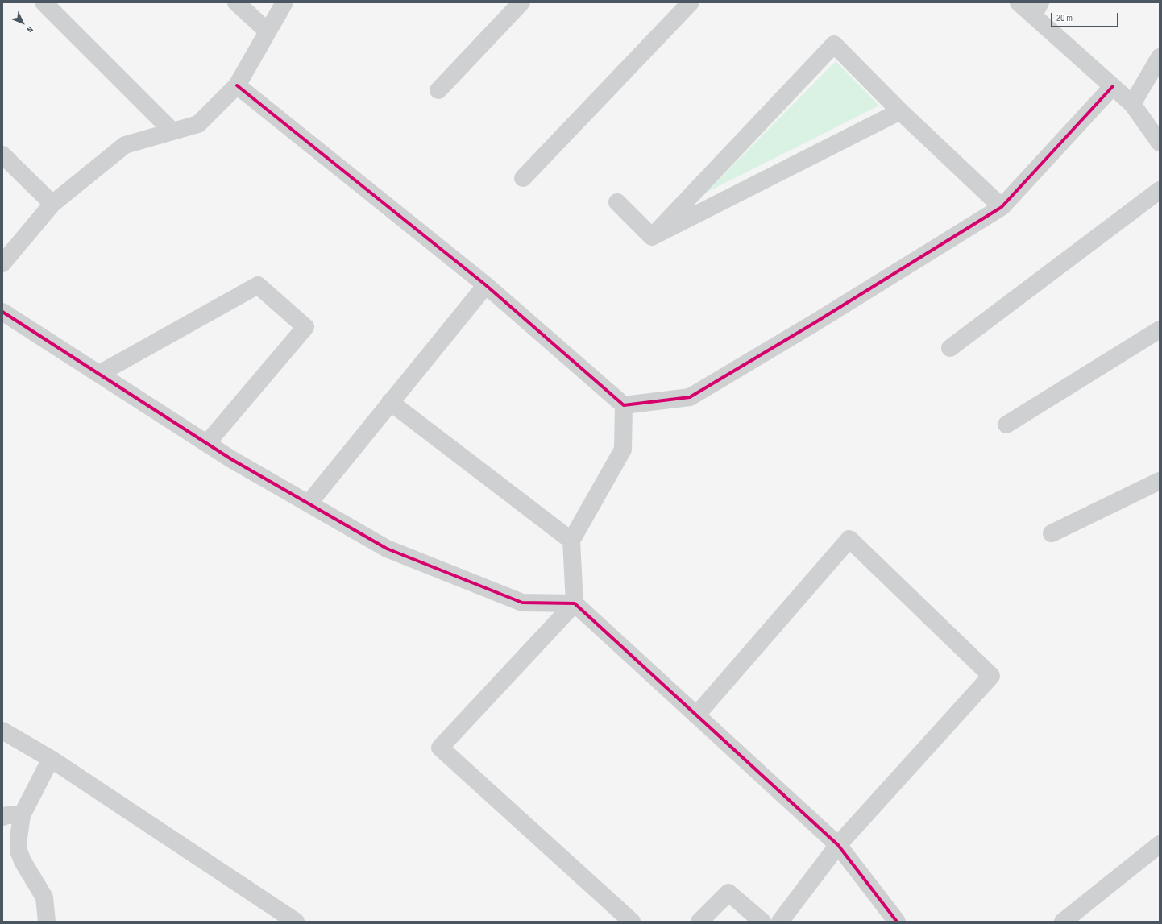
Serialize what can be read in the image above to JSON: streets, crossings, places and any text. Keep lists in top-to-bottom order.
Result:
{
  "scale_bar": "20 m",
  "north": "bottom right"
}
